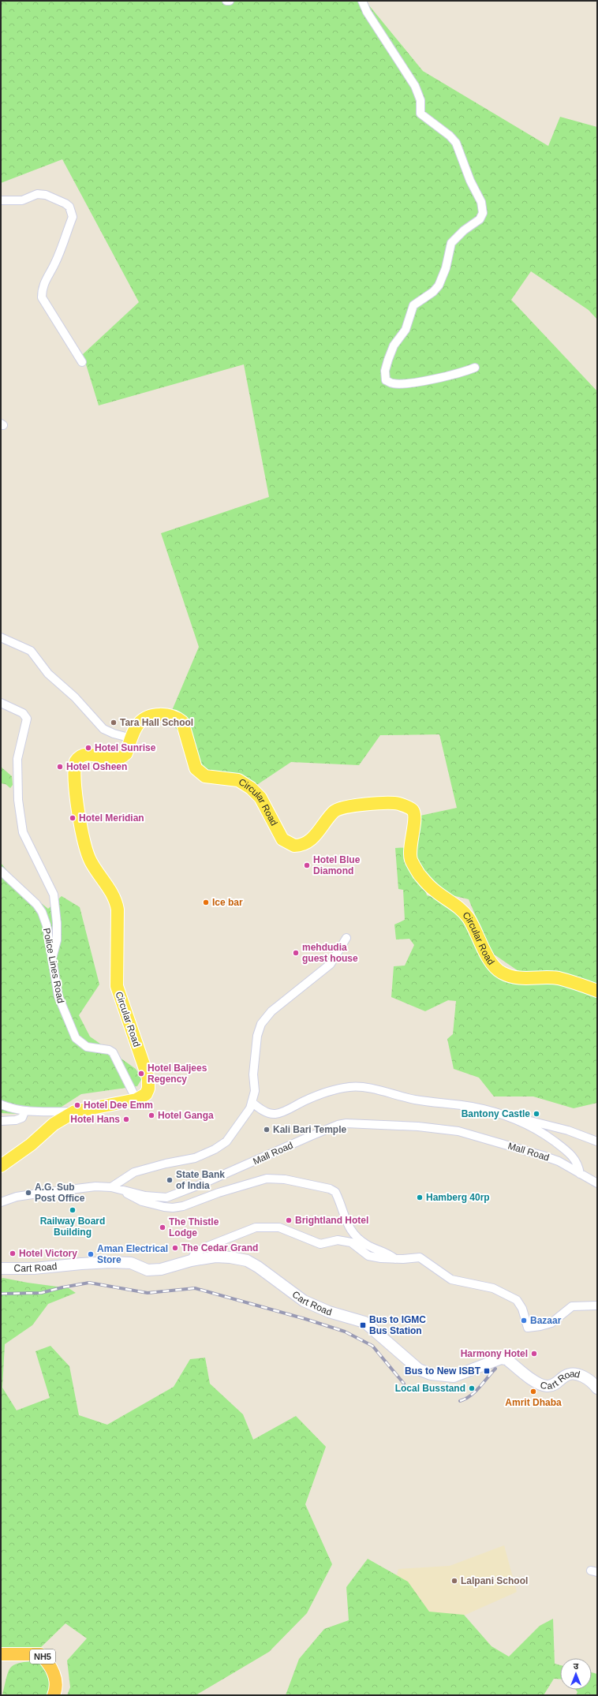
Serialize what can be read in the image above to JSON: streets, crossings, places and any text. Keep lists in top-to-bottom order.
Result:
{
  "streets": {
    "highway": ["NH5"],
    "main road": ["Circular Road", "Cart Road"],
    "street": ["Police Lines Road", "Mall Road"]
  },
  "crossings": [
    ["Circular Road", "Police Lines Road"]
  ],
  "places": {
    "other": [
      "Tara Hall School",
      "Hotel Sunrise",
      "Hotel Osheen",
      "Hotel Meridian",
      "Hotel Blue Diamond",
      "Ice bar",
      "mehdudia guest house",
      "Hotel Baljees Regency",
      "Hotel Dee Emm",
      "Bantony Castle",
      "Hotel Ganga",
      "Hotel Hans",
      "Kali Bari Temple",
      "State Bank of India",
      "A.G. Sub Post Office",
      "Hamberg 40rp",
      "Railway Board Building",
      "Brightland Hotel",
      "The Thistle Lodge",
      "The Cedar Grand",
      "Hotel Victory",
      "Aman Electrical Store",
      "Bazaar",
      "Harmony Hotel",
      "Local Busstand",
      "Amrit Dhaba",
      "Lalpani School"
    ],
    "transit": ["Bus to IGMC Bus Station", "Bus to New ISBT"]
  },
  "north": "top"
}
